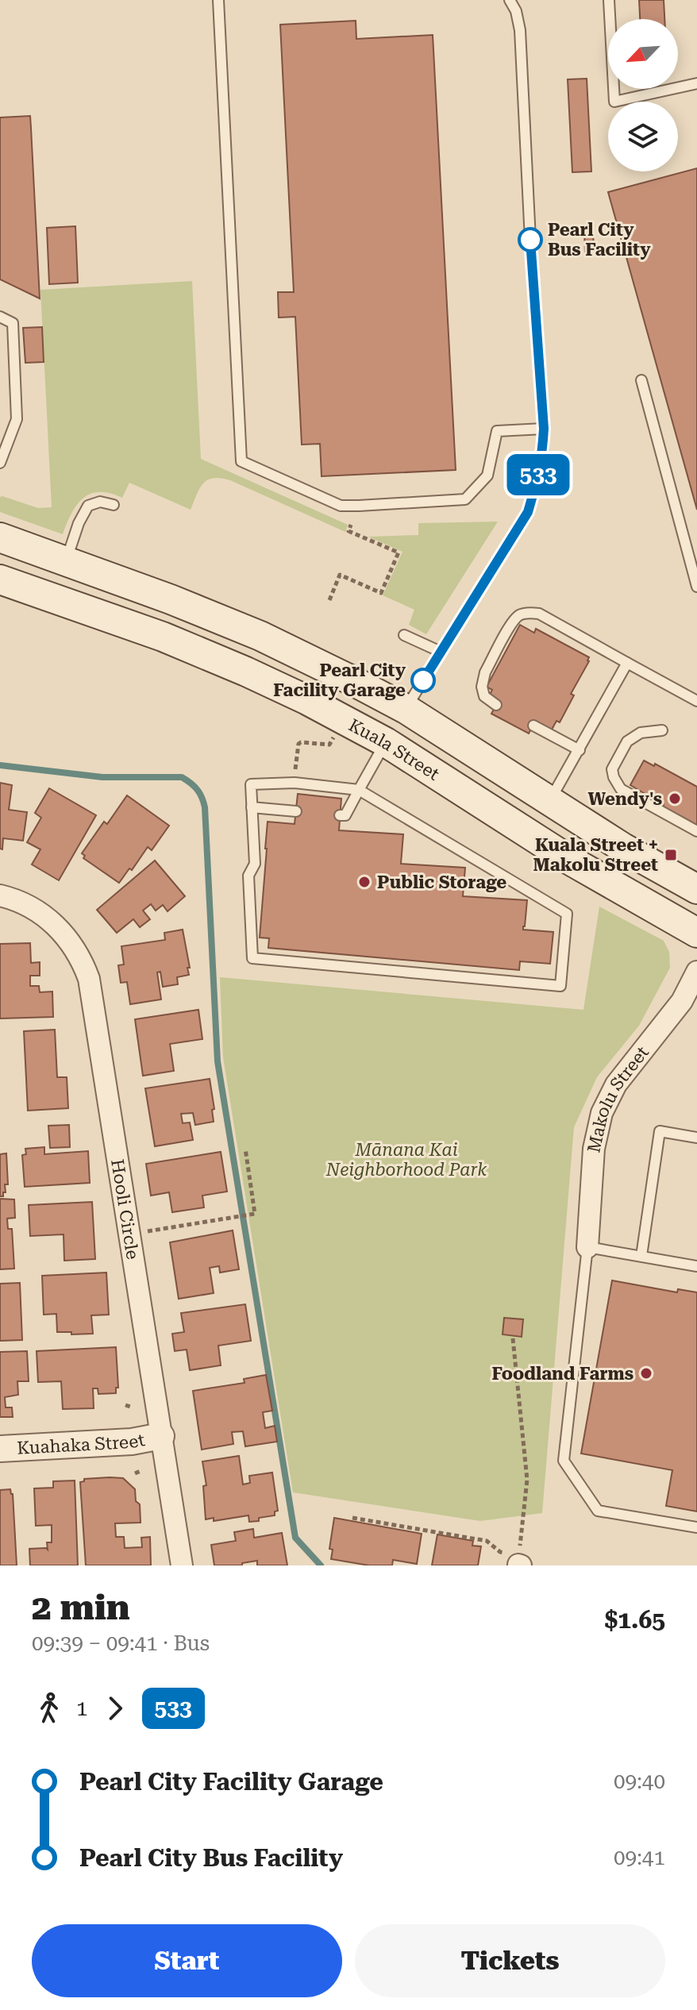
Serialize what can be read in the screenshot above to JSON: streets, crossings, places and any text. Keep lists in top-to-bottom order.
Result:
{
  "streets": {
    "main road": ["Kuala Street"],
    "street": ["Makolu Street", "Hooli Circle", "Kuahaka Street"]
  },
  "crossings": [
    ["Hooli Circle", "Kuahaka Street"]
  ],
  "parks": ["Mānana Kai Neighborhood Park"],
  "places": {
    "other": [
      "Pearl City Bus Facility",
      "Pearl City Facility Garage",
      "Wendy's",
      "Public Storage",
      "Foodland Farms"
    ],
    "transit": ["Kuala Street + Makolu Street"]
  },
  "lines": ["bus line 533"],
  "north": "bottom left",
  "page": {
    "on_map": "533",
    "heading": ["2 min", "09:39 – 09:41 · Bus", "$1.65"],
    "legs": ["1", "533"],
    "list": [
      {
        "name": "Pearl City Facility Garage",
        "value": "09:40"
      },
      {
        "name": "Pearl City Bus Facility",
        "value": "09:41"
      }
    ],
    "buttons": ["Start", "Tickets"]
  }
}
